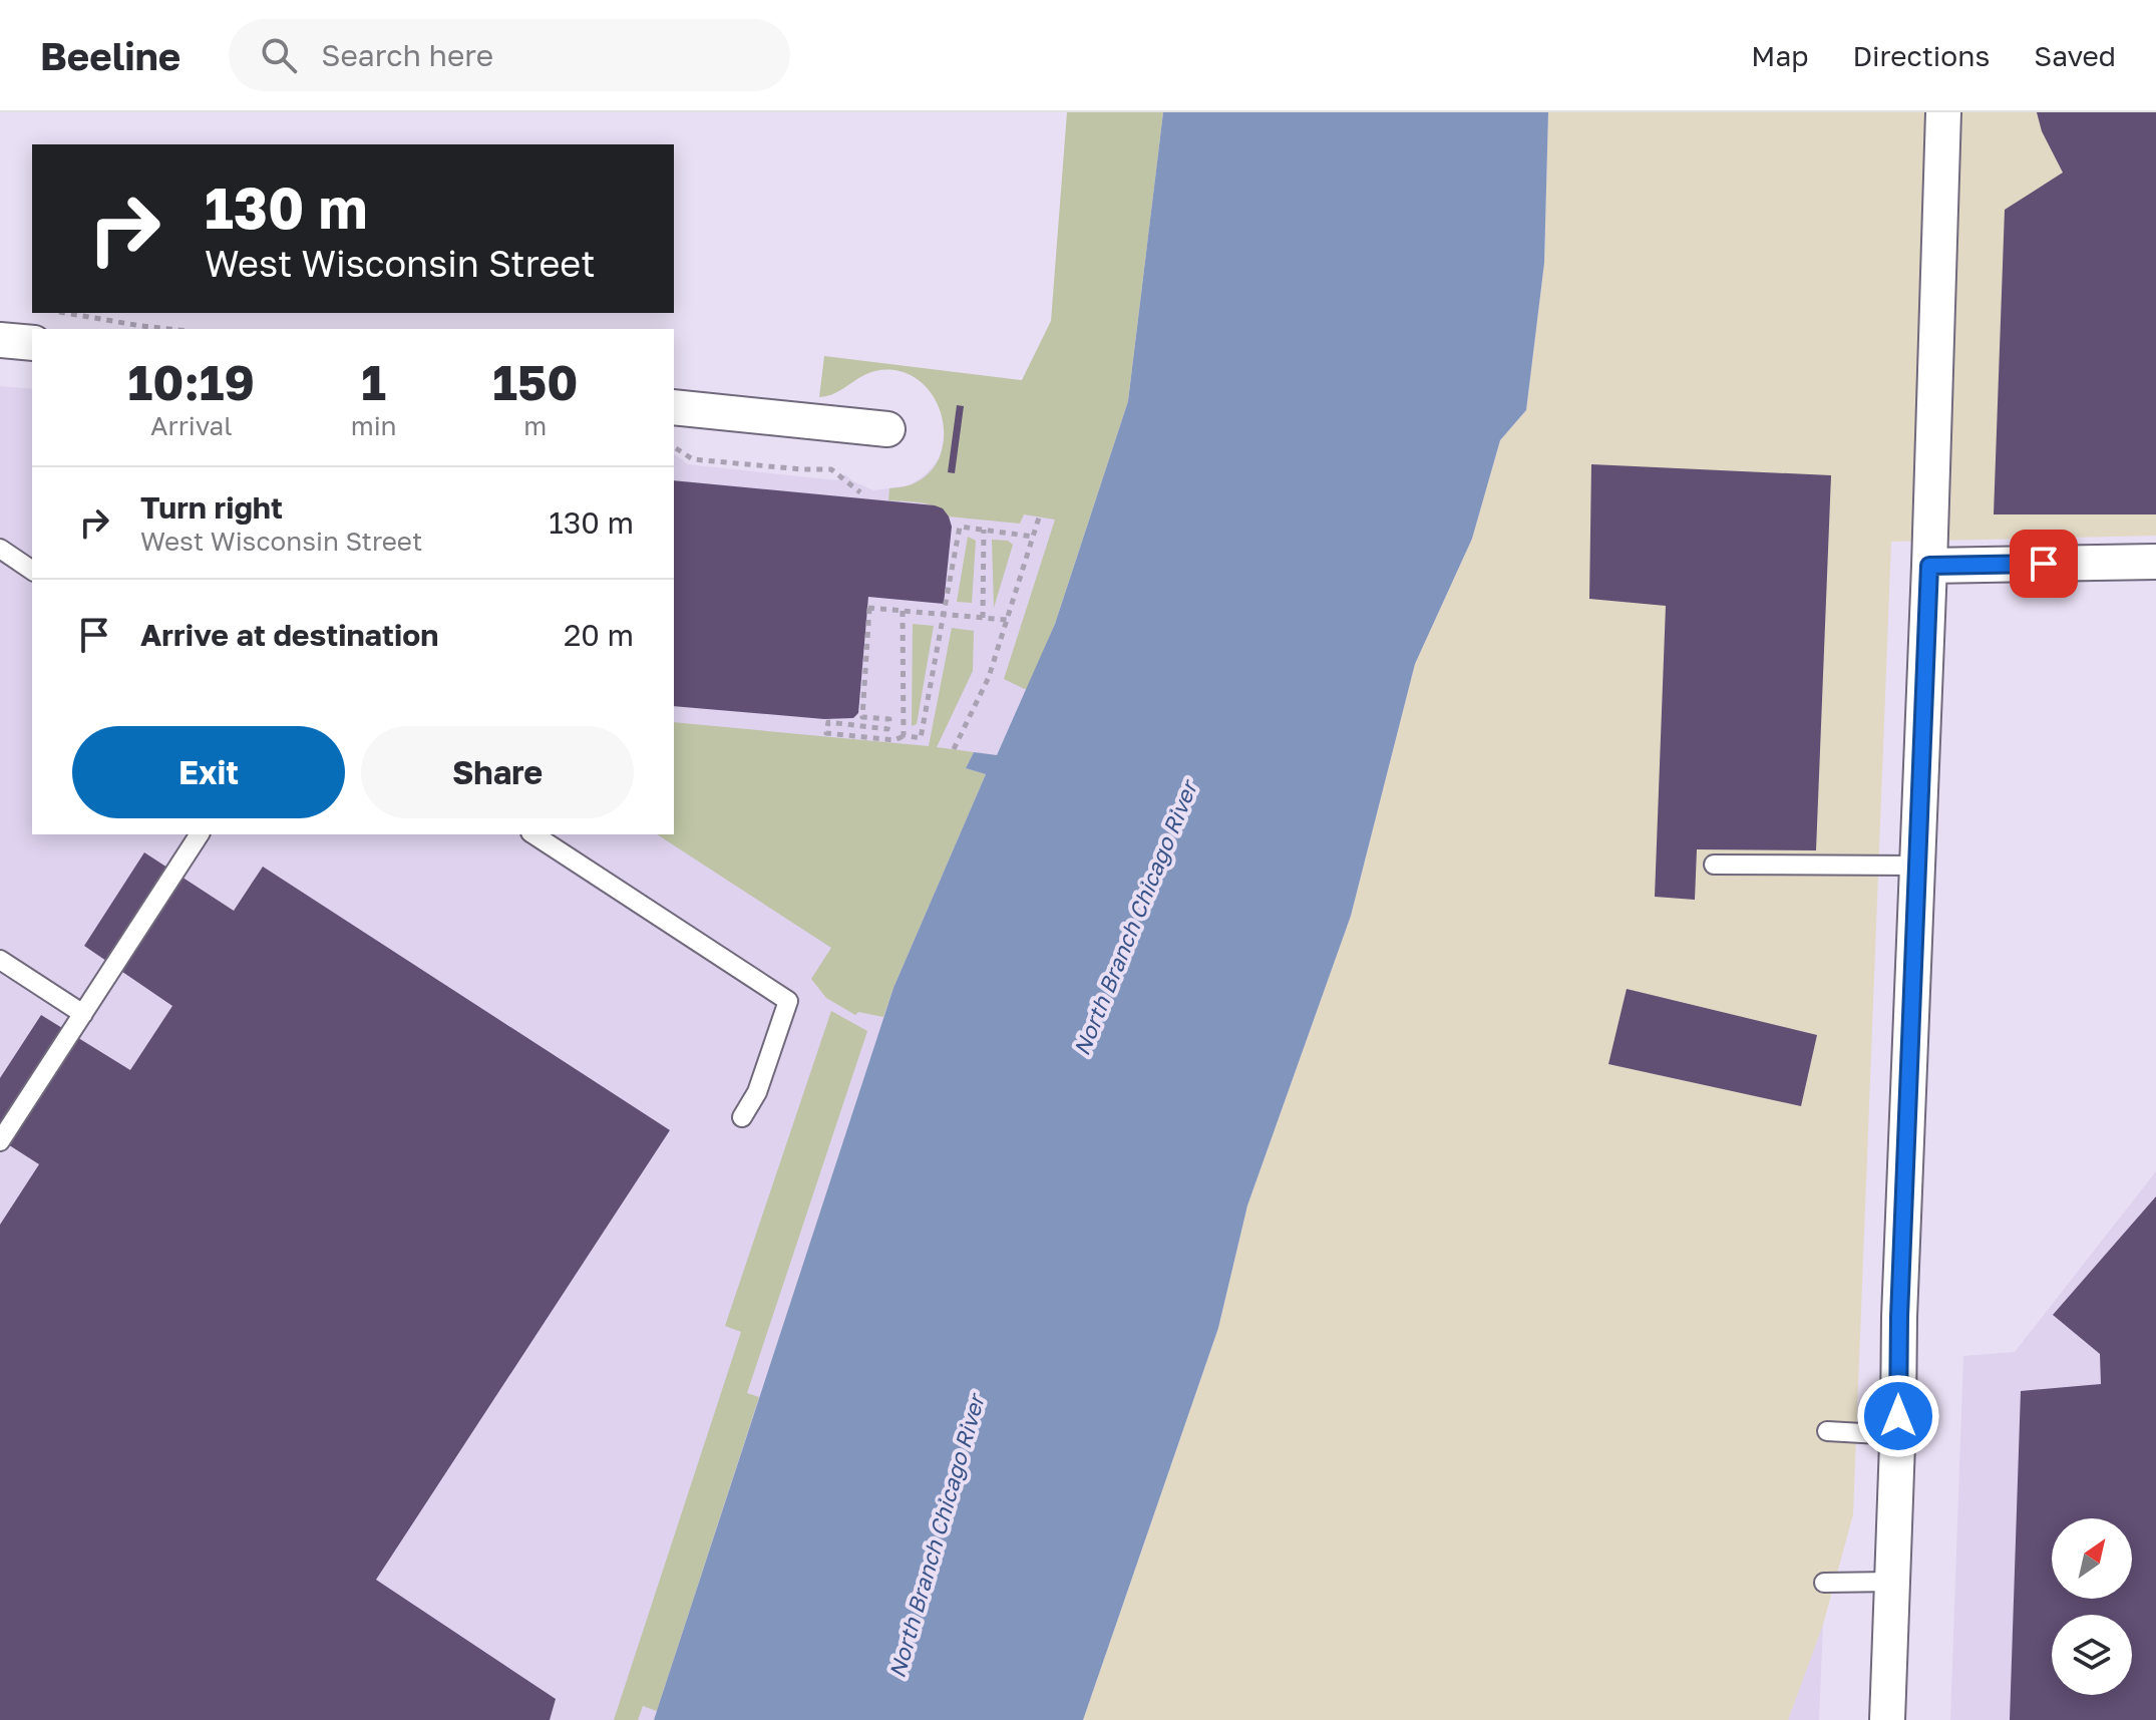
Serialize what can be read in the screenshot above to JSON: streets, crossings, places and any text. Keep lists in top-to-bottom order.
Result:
{
  "water": ["North Branch Chicago River"],
  "north": "top right",
  "page": {
    "header": "Beeline",
    "search": "Search here",
    "nav": ["Map", "Directions", "Saved"],
    "turn": ["130 m", "West Wisconsin Street"],
    "eta": [
      "10:19",
      "Arrival",
      "1",
      "min",
      "150",
      "m"
    ],
    "list": [
      {
        "name": "Turn right",
        "note": "West Wisconsin Street",
        "value": "130 m"
      },
      {
        "name": "Arrive at destination",
        "value": "20 m"
      }
    ],
    "buttons": ["Exit", "Share"]
  }
}
